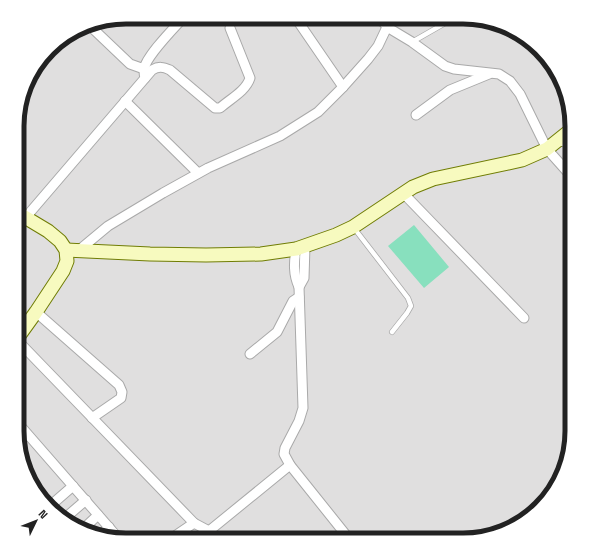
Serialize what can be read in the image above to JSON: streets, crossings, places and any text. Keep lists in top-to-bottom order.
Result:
{
  "north": "top right"
}
